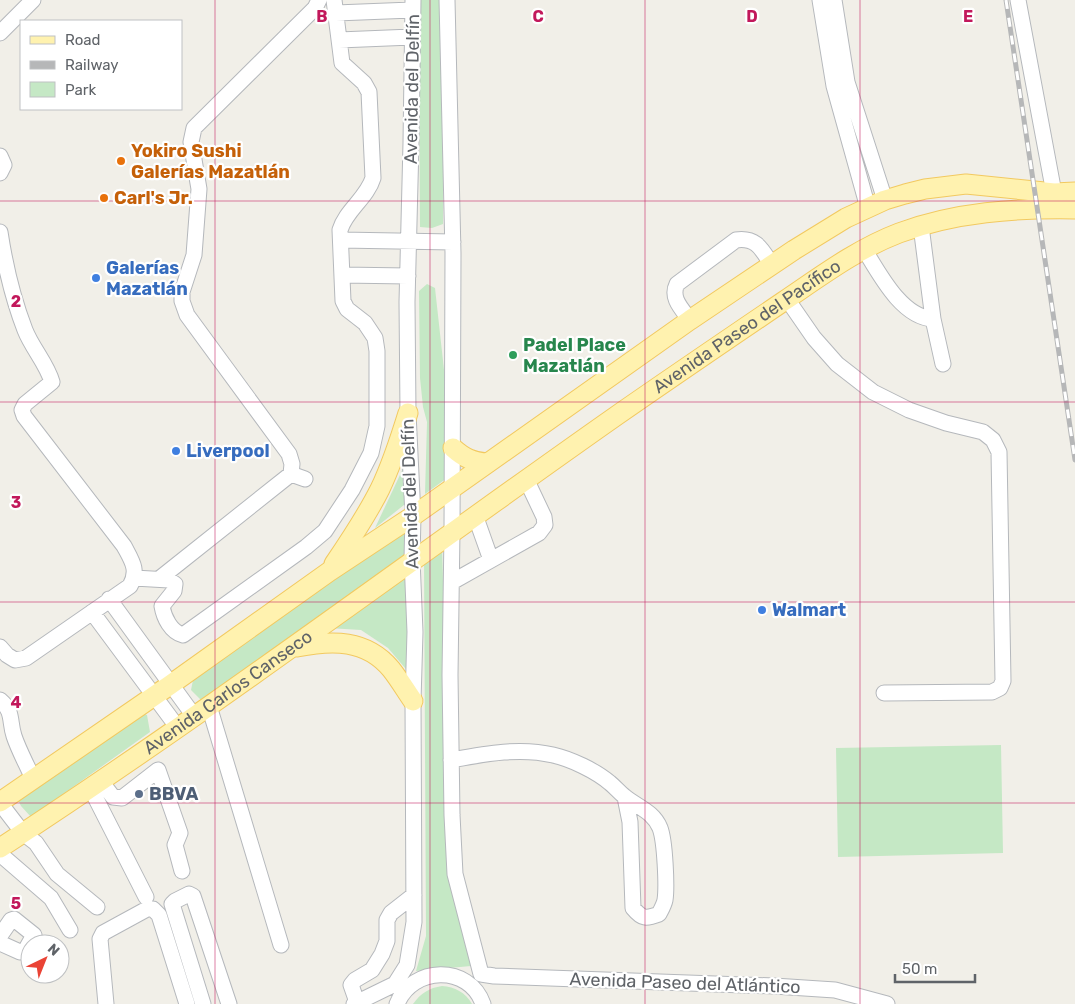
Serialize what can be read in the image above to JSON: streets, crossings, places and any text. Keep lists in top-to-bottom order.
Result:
{
  "streets": {
    "main road": ["Avenida Paseo del Pacífico", "Avenida Carlos Canseco"],
    "street": ["Avenida del Delfín", "Avenida Paseo del Atlántico"]
  },
  "crossings": [
    ["Avenida del Delfín", "Avenida Paseo del Pacífico"],
    ["Avenida del Delfín", "Avenida Carlos Canseco"],
    ["Avenida del Delfín", "Avenida Paseo del Atlántico"],
    ["Avenida Paseo del Pacífico", "Avenida Carlos Canseco"]
  ],
  "places": [
    "Yokiro Sushi Galerías Mazatlán",
    "Carl's Jr.",
    "Galerías Mazatlán",
    "Padel Place Mazatlán",
    "Liverpool",
    "Walmart",
    "BBVA"
  ],
  "legend": ["Road", "Railway", "Park"],
  "scale_bar": "50 m",
  "north": "top right",
  "grid": {
    "columns": [
      "B",
      "C",
      "D",
      "E"
    ],
    "rows": [
      "2",
      "3",
      "4",
      "5"
    ]
  }
}
